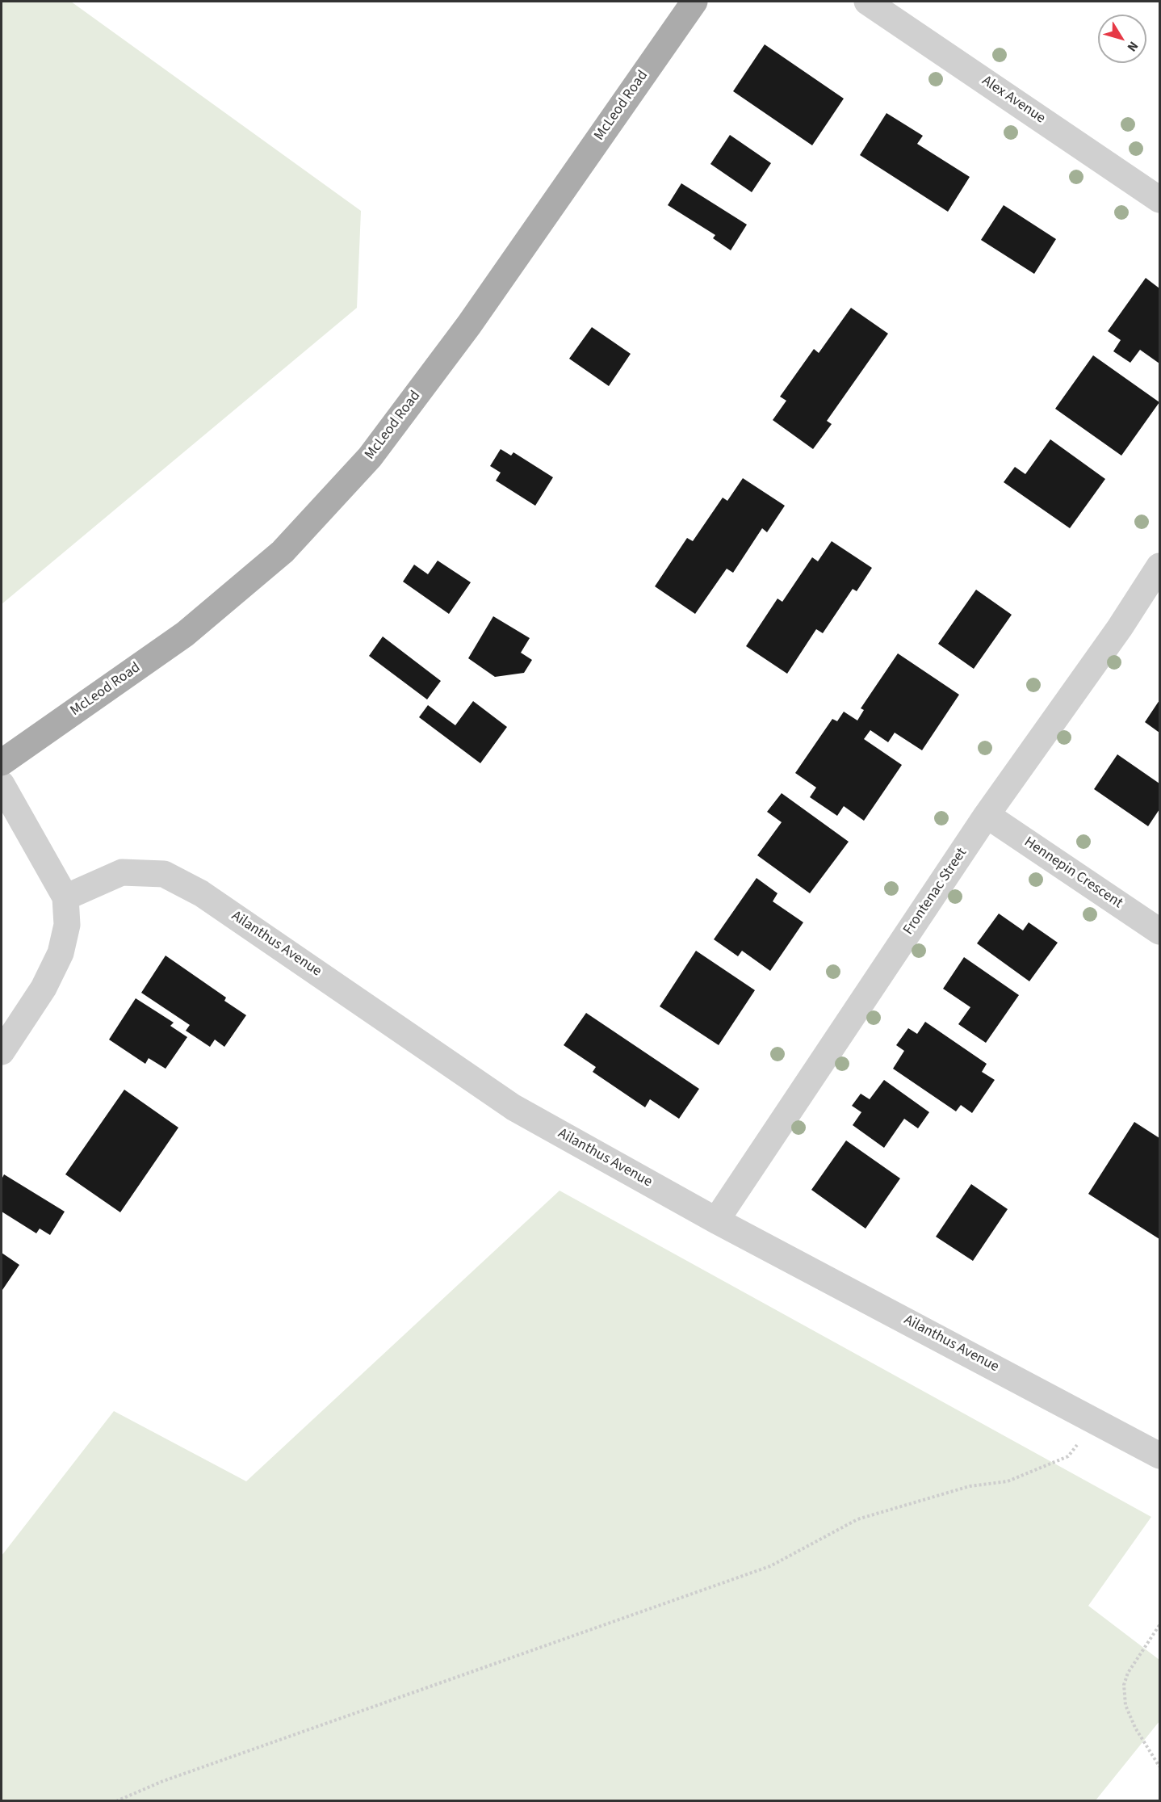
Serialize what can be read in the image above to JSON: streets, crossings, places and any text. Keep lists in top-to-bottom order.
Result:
{
  "streets": {
    "main road": ["McLeod Road"],
    "street": [
      "Alex Avenue",
      "Hennepin Crescent",
      "Frontenac Street",
      "Ailanthus Avenue"
    ]
  },
  "crossings": [
    ["Hennepin Crescent", "Frontenac Street"],
    ["Frontenac Street", "Ailanthus Avenue"]
  ],
  "north": "bottom right"
}
